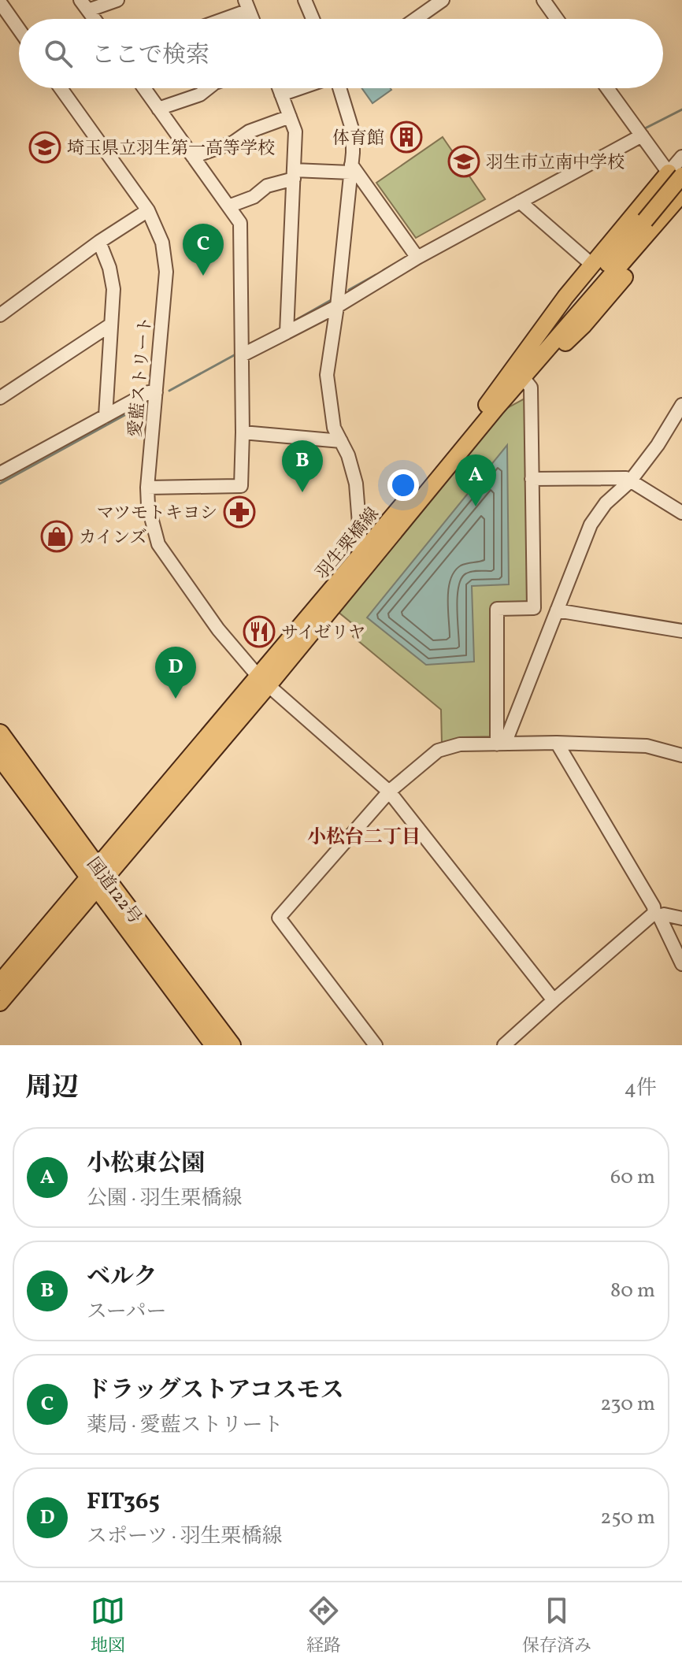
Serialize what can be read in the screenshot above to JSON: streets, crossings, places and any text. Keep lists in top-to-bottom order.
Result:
{
  "streets": {
    "highway": ["国道122号"],
    "main road": ["羽生栗橋線"],
    "street": ["愛藍ストリート"]
  },
  "crossings": [
    ["愛藍ストリート", "羽生栗橋線"],
    ["羽生栗橋線", "国道122号"]
  ],
  "districts": ["小松台二丁目"],
  "places": {
    "building": ["体育館"],
    "school or university": ["埼玉県立羽生第一高等学校", "羽生市立南中学校"],
    "pharmacy": ["マツモトキヨシ"],
    "shop": ["カインズ"],
    "restaurant": ["サイゼリヤ"]
  },
  "page": {
    "search": "ここで検索",
    "pins": [
      "C",
      "B",
      "A",
      "D"
    ],
    "heading": ["周辺", "4件"],
    "list": [
      {
        "mark": "A",
        "name": "小松東公園",
        "note": "公園 · 羽生栗橋線",
        "value": "60 m"
      },
      {
        "mark": "B",
        "name": "ベルク",
        "note": "スーパー",
        "value": "80 m"
      },
      {
        "mark": "C",
        "name": "ドラッグストアコスモス",
        "note": "薬局 · 愛藍ストリート",
        "value": "230 m"
      },
      {
        "mark": "D",
        "name": "FIT365",
        "note": "スポーツ · 羽生栗橋線",
        "value": "250 m"
      }
    ],
    "nav": ["地図", "経路", "保存済み"]
  }
}
